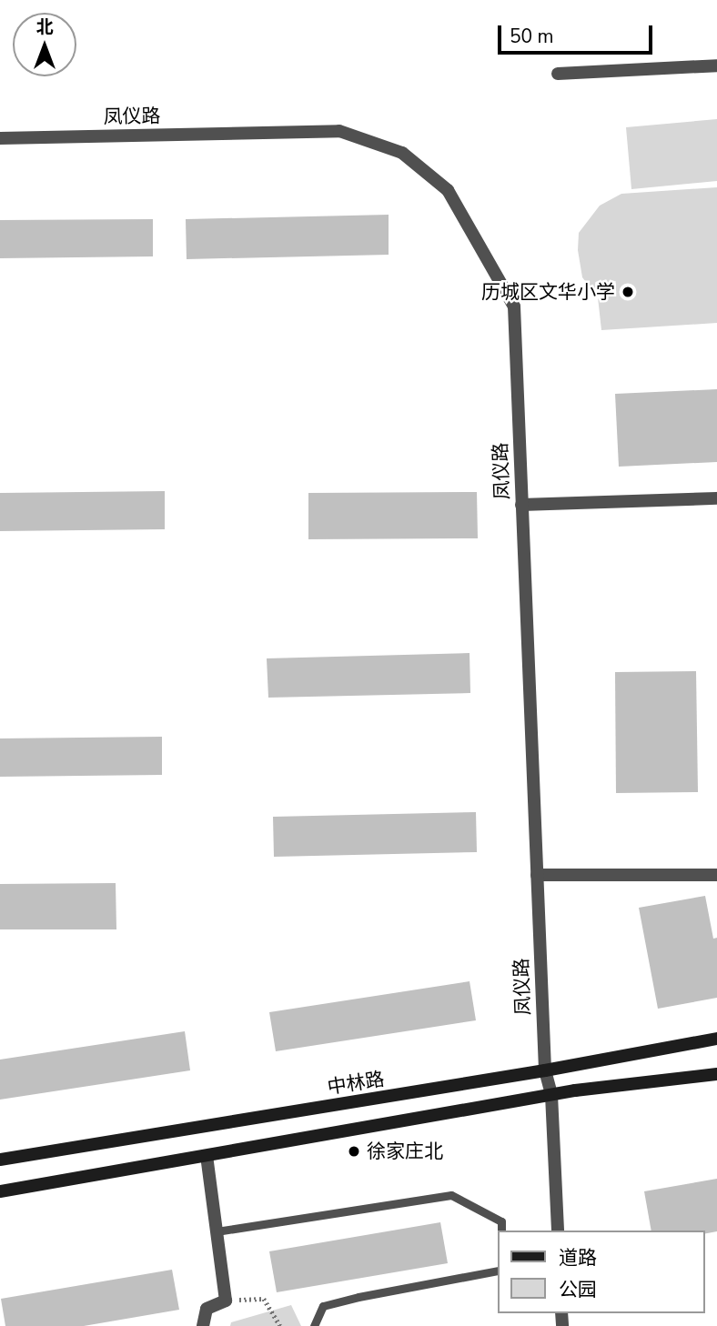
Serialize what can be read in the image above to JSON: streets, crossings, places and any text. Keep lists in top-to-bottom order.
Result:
{
  "streets": {
    "main road": ["中林路"],
    "street": ["凤仪路"]
  },
  "crossings": [
    ["凤仪路", "中林路"]
  ],
  "places": ["历城区文华小学", "徐家庄北"],
  "legend": ["道路", "公园"],
  "scale_bar": "50 m",
  "north": "top"
}
